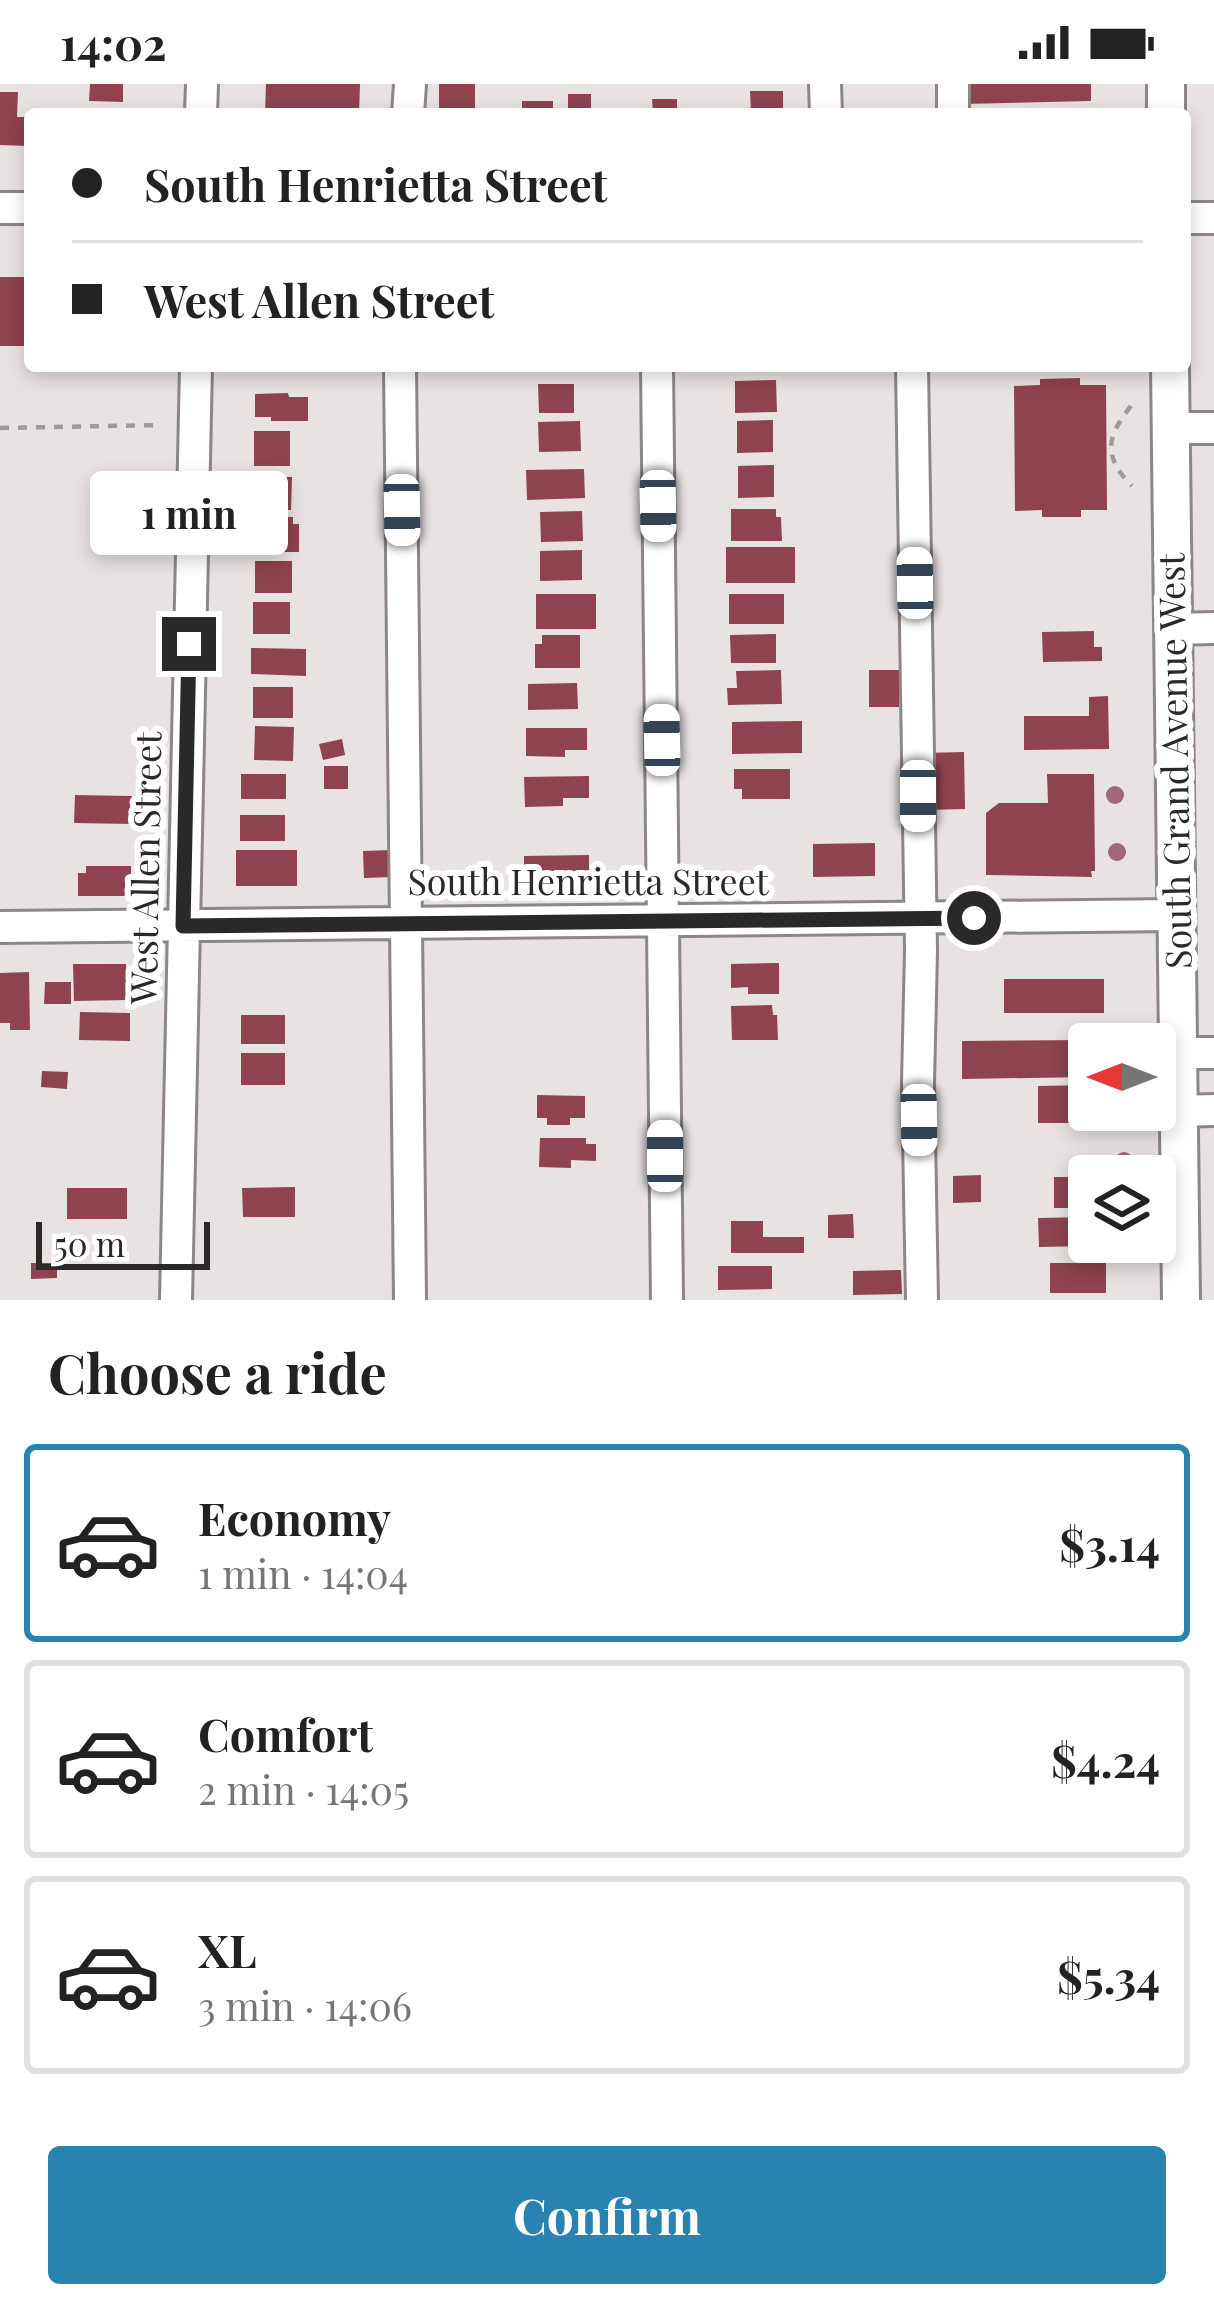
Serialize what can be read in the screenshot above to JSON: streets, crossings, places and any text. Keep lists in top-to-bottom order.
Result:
{
  "streets": {
    "main road": ["South Grand Avenue West"],
    "street": ["West Allen Street", "South Henrietta Street"]
  },
  "crossings": [
    ["South Grand Avenue West", "South Henrietta Street"],
    ["West Allen Street", "South Henrietta Street"]
  ],
  "scale_bar": "50 m",
  "north": "left",
  "page": {
    "status": "14:02",
    "banner": ["South Henrietta Street", "West Allen Street"],
    "bubble": "1 min",
    "scale": "50 m",
    "heading": "Choose a ride",
    "list": [
      {
        "name": "Economy",
        "note": "1 min · 14:04",
        "value": "$3.14"
      },
      {
        "name": "Comfort",
        "note": "2 min · 14:05",
        "value": "$4.24"
      },
      {
        "name": "XL",
        "note": "3 min · 14:06",
        "value": "$5.34"
      }
    ],
    "buttons": "Confirm"
  }
}
